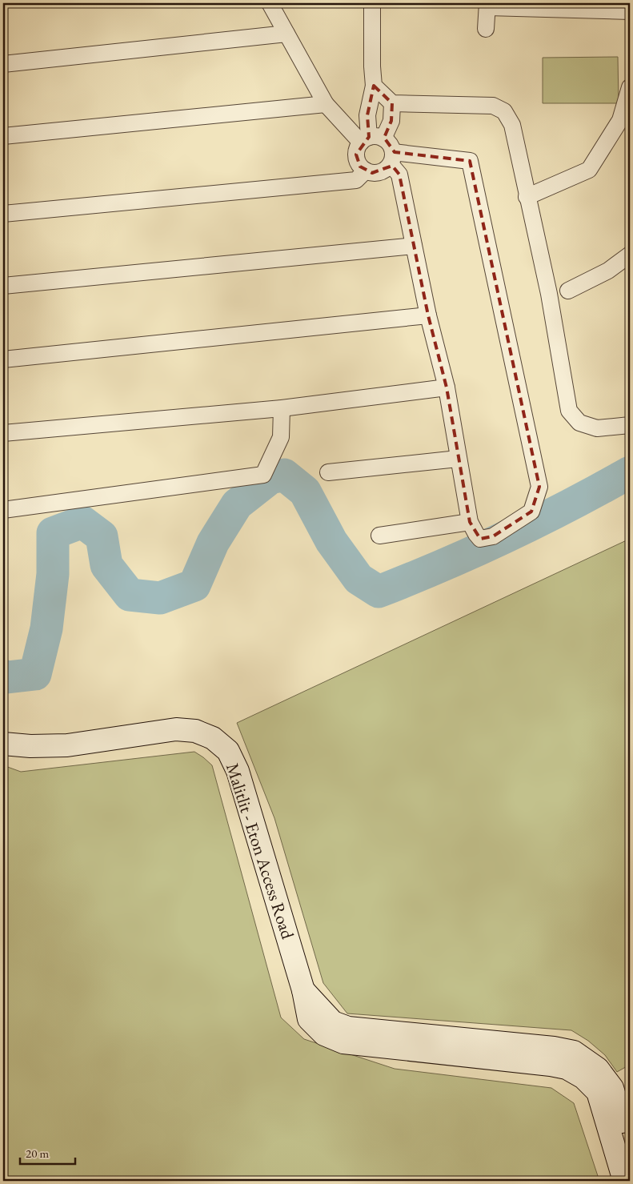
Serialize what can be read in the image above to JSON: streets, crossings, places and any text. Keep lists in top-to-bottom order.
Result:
{
  "streets": {
    "street": ["Malitlit - Eton Access Road"]
  },
  "scale_bar": "20 m"
}
